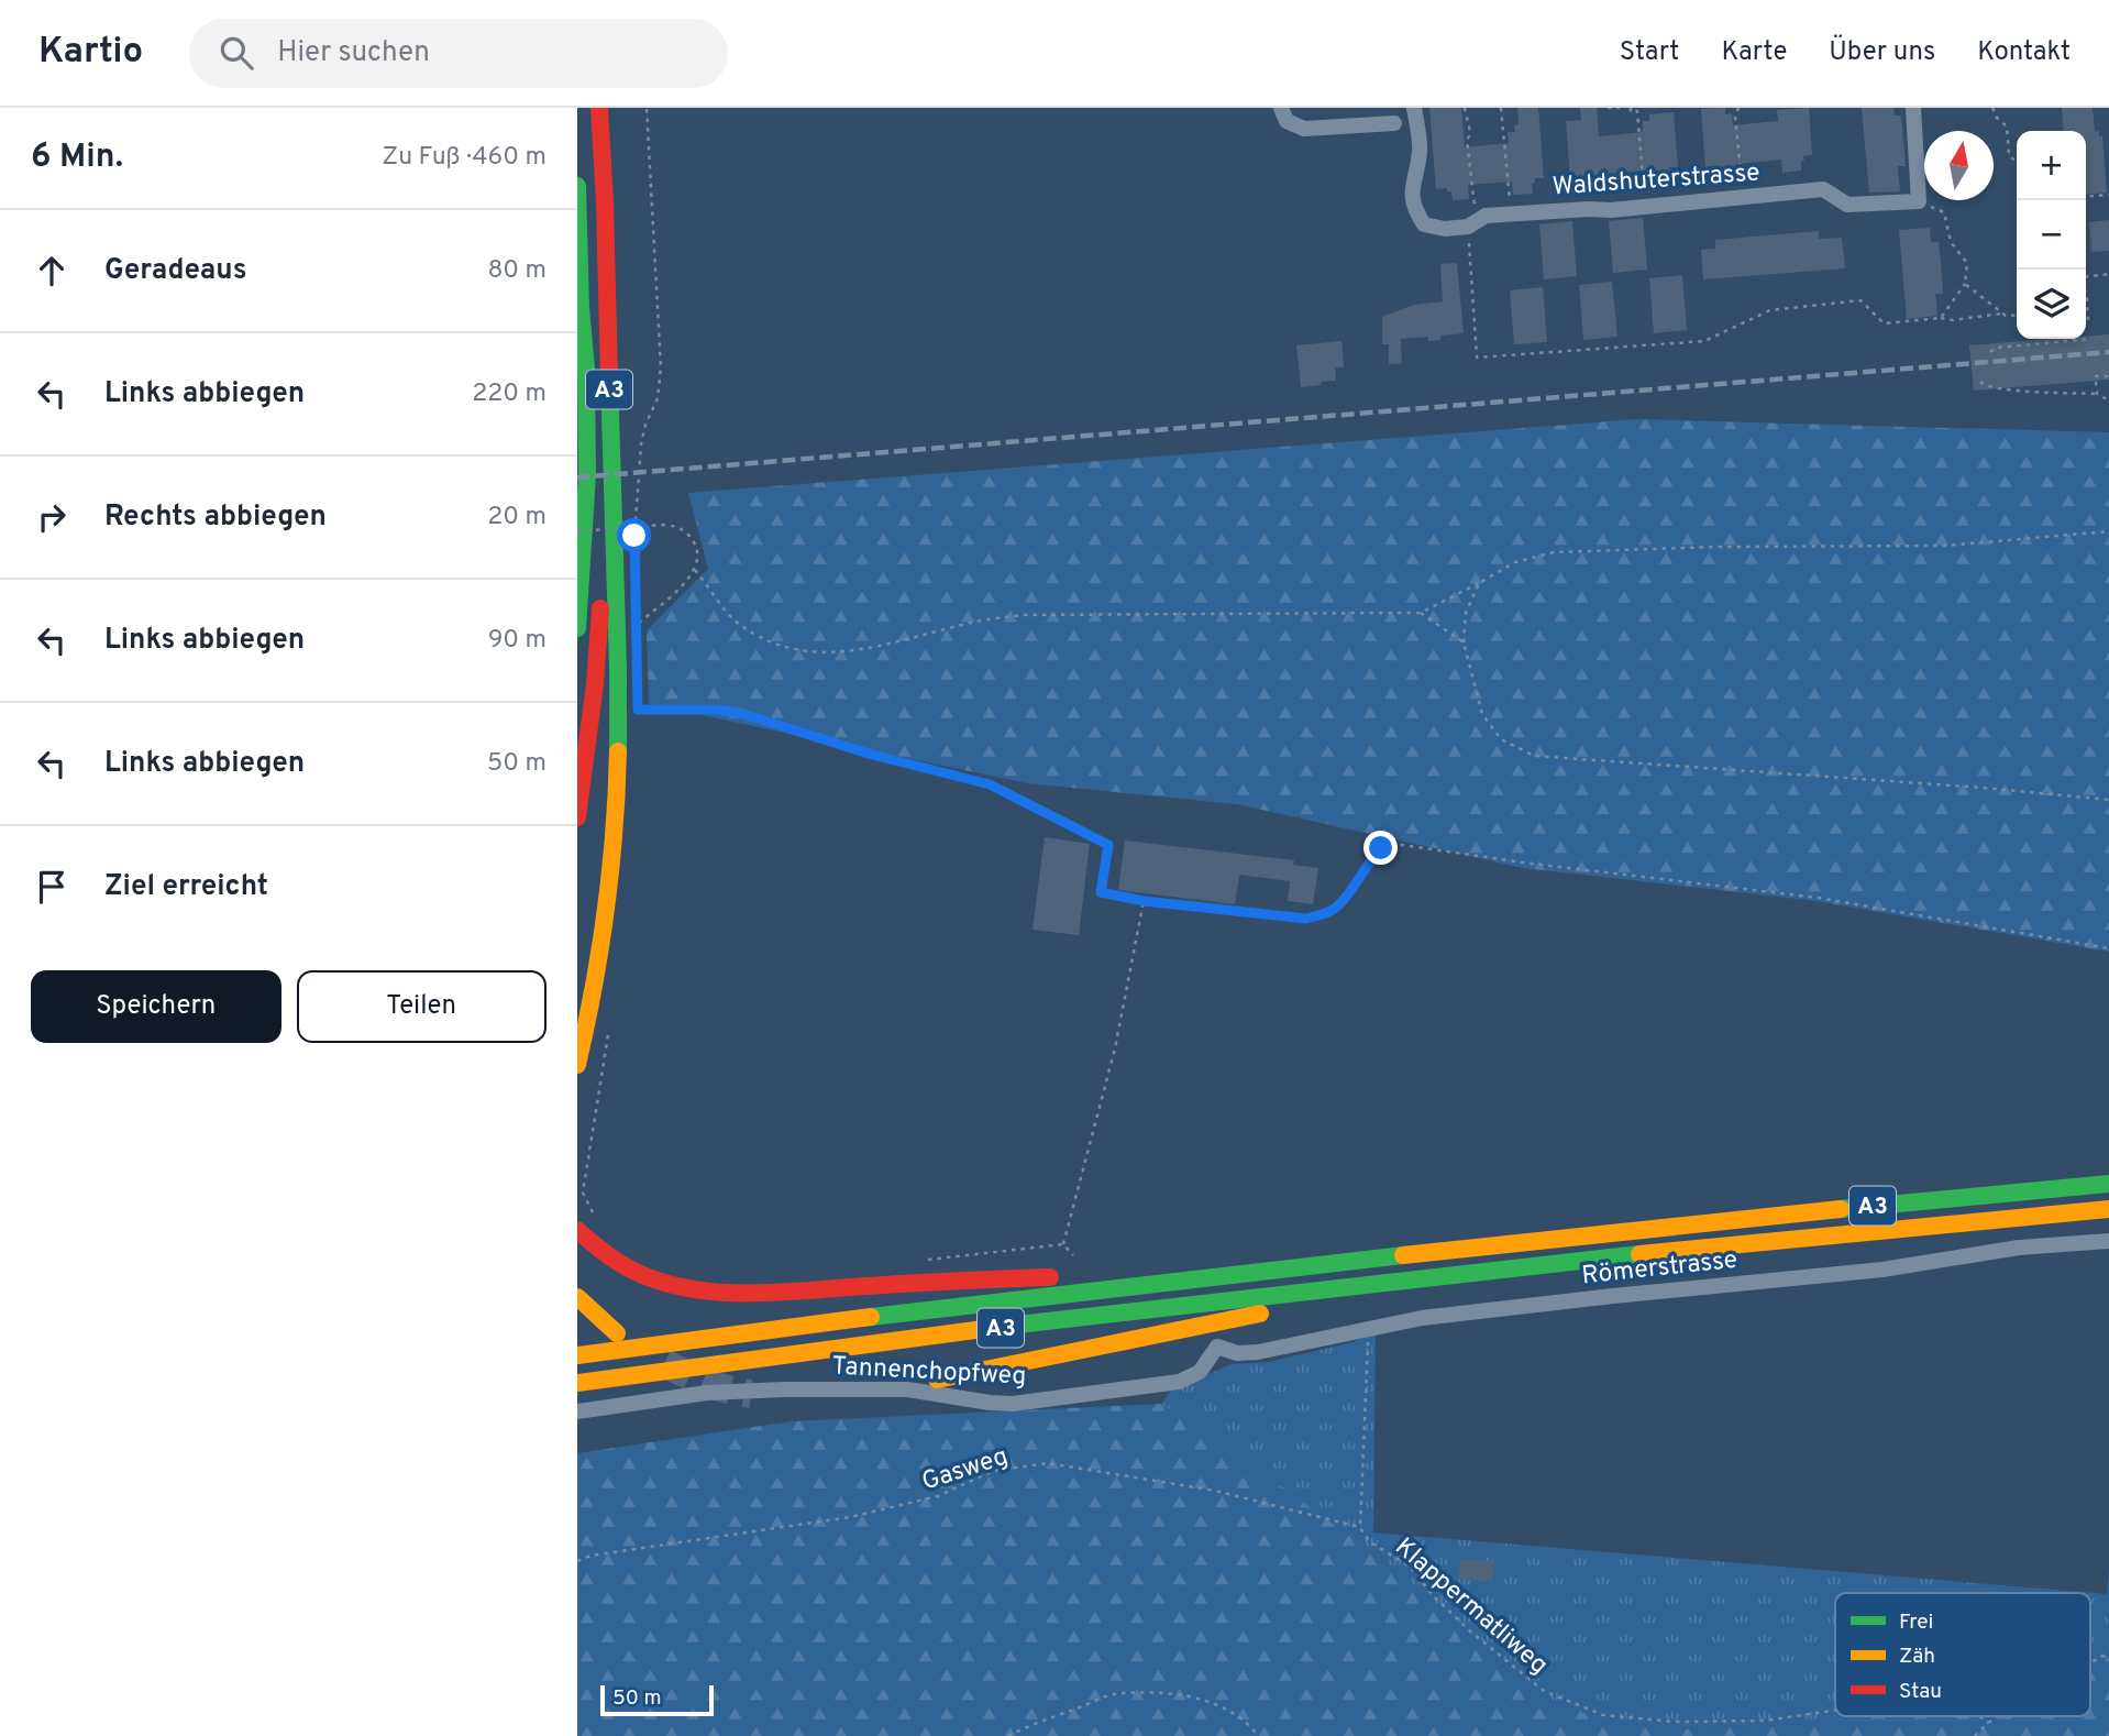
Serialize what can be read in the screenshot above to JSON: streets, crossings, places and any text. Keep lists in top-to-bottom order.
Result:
{
  "streets": {
    "highway": ["A3"],
    "street": ["Waldshuterstrasse", "Römerstrasse", "Tannenchopfweg"],
    "path": ["Gasweg", "Klappermatliweg"]
  },
  "crossings": [
    ["Römerstrasse", "Tannenchopfweg"],
    ["Gasweg", "Klappermatliweg"]
  ],
  "legend": ["Frei", "Zäh", "Stau"],
  "scale_bar": "50 m",
  "north": "top",
  "page": {
    "header": "Kartio",
    "search": "Hier suchen",
    "nav": [
      "Start",
      "Karte",
      "Über uns",
      "Kontakt"
    ],
    "heading": ["6 Min.", "Zu Fuß · 460 m"],
    "map_buttons": ["+", "−"],
    "list": [
      ["Geradeaus", "80 m"],
      ["Links abbiegen", "220 m"],
      ["Rechts abbiegen", "20 m"],
      ["Links abbiegen", "90 m"],
      ["Links abbiegen", "50 m"],
      "Ziel erreicht"
    ],
    "buttons": ["Speichern", "Teilen"],
    "scale": "50 m"
  }
}
